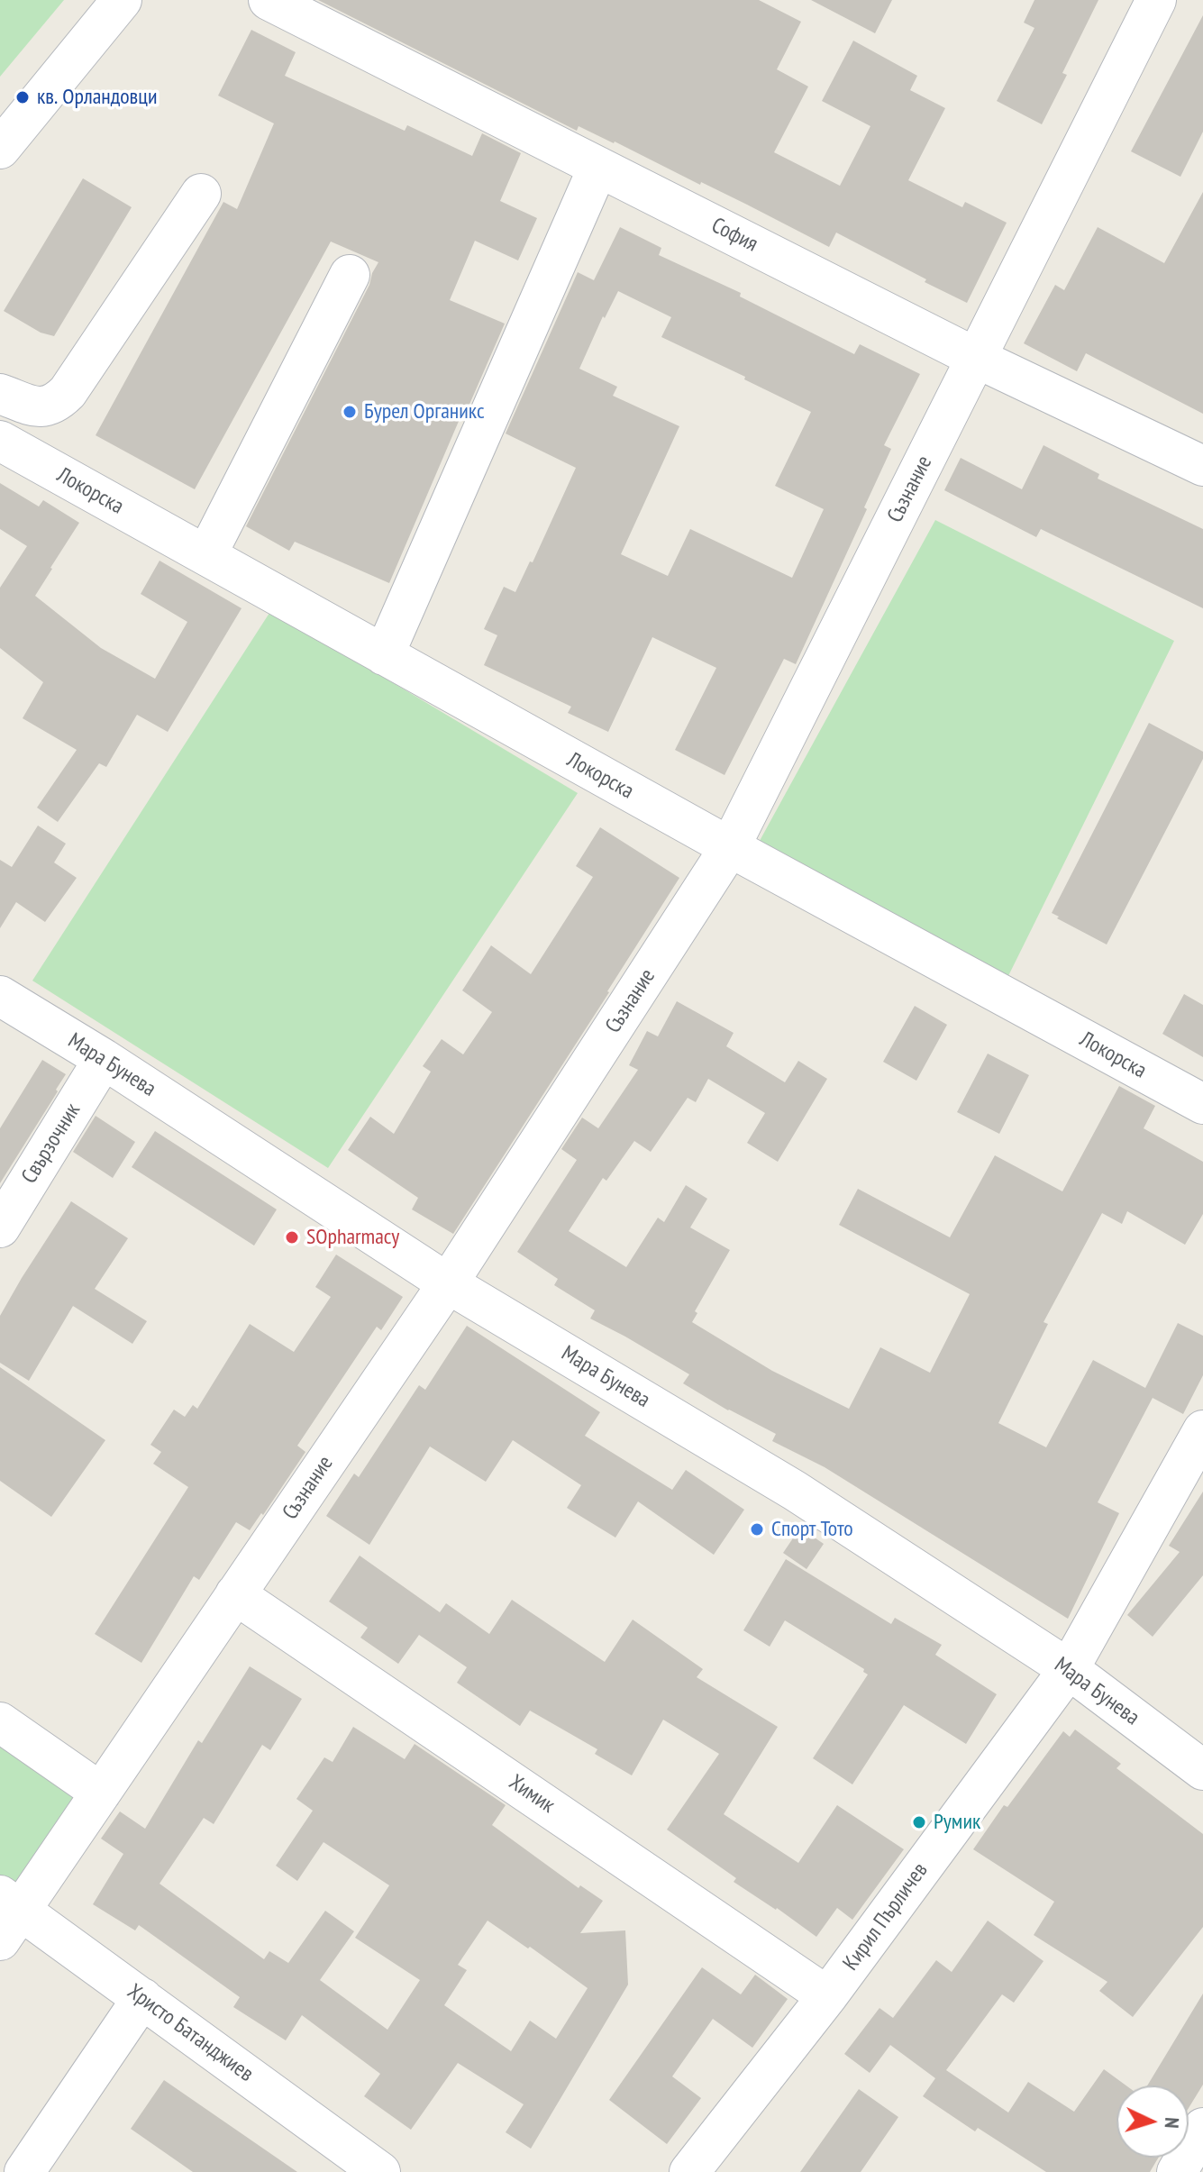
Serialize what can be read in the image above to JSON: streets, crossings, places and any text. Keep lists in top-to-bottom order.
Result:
{
  "streets": {
    "street": [
      "София",
      "Съзнание",
      "Локорска",
      "Мара Бунева",
      "Свързочник",
      "Химик",
      "Кирил Пърличев",
      "Христо Батанджиев"
    ]
  },
  "crossings": [
    ["София", "Съзнание"],
    ["Съзнание", "Локорска"],
    ["Съзнание", "Мара Бунева"],
    ["Съзнание", "Химик"],
    ["Съзнание", "Христо Батанджиев"],
    ["Мара Бунева", "Свързочник"],
    ["Мара Бунева", "Кирил Пърличев"],
    ["Химик", "Кирил Пърличев"]
  ],
  "places": [
    "кв. Орландовци",
    "Бурел Органикс",
    "SOpharmacy",
    "Спорт Тото",
    "Румик"
  ],
  "north": "right"
}
